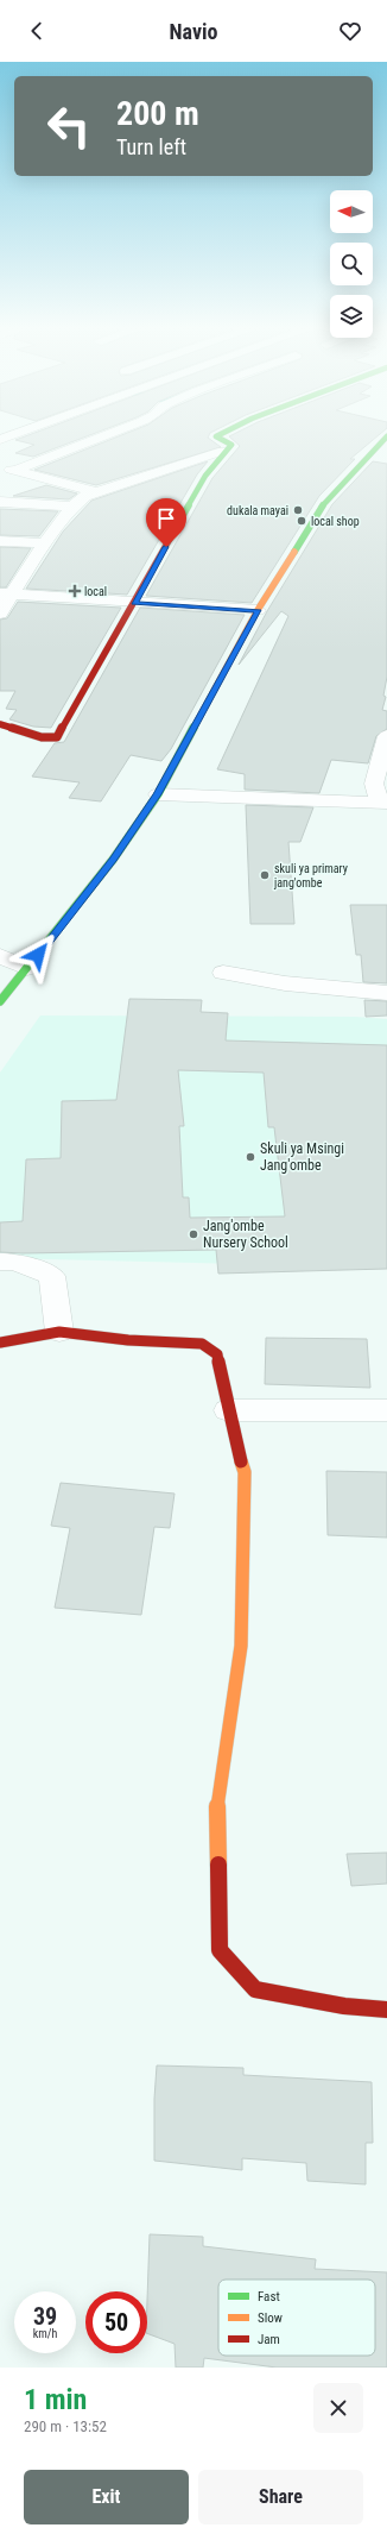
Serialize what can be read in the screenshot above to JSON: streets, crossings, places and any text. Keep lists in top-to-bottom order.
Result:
{
  "places": {
    "other": [
      "dukala mayai",
      "local shop",
      "skuli ya primary jang'ombe",
      "Skuli ya Msingi Jang'ombe",
      "Jang'ombe Nursery School"
    ],
    "health": ["local"]
  },
  "legend": ["Fast", "Slow", "Jam"],
  "north": "left",
  "page": {
    "header": "Navio",
    "turn": ["200 m", "Turn left"],
    "speed": "39 km/h",
    "limit": "50",
    "heading": ["1 min", "290 m · 13:52"],
    "buttons": ["Exit", "Share"]
  }
}
